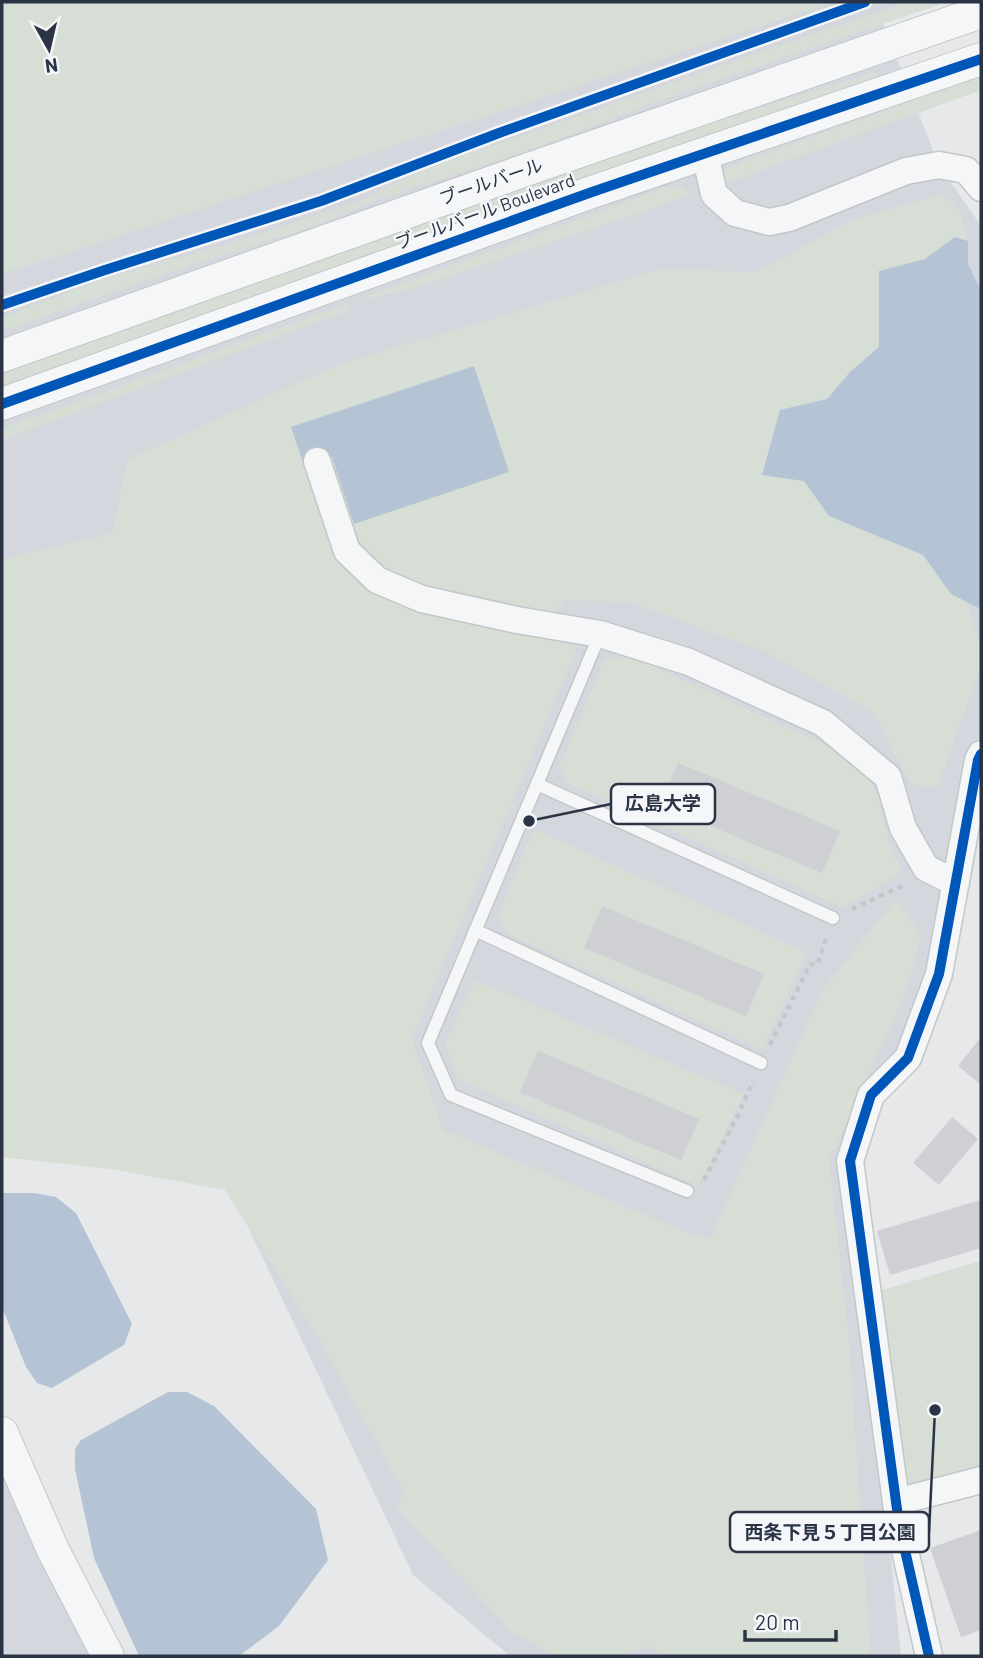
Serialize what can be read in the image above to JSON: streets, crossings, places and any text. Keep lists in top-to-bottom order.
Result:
{
  "streets": {
    "street": ["ブールバール", "ブールバール Boulevard"]
  },
  "places": ["広島大学", "西条下見５丁目公園"],
  "scale_bar": "20 m",
  "north": "bottom"
}
